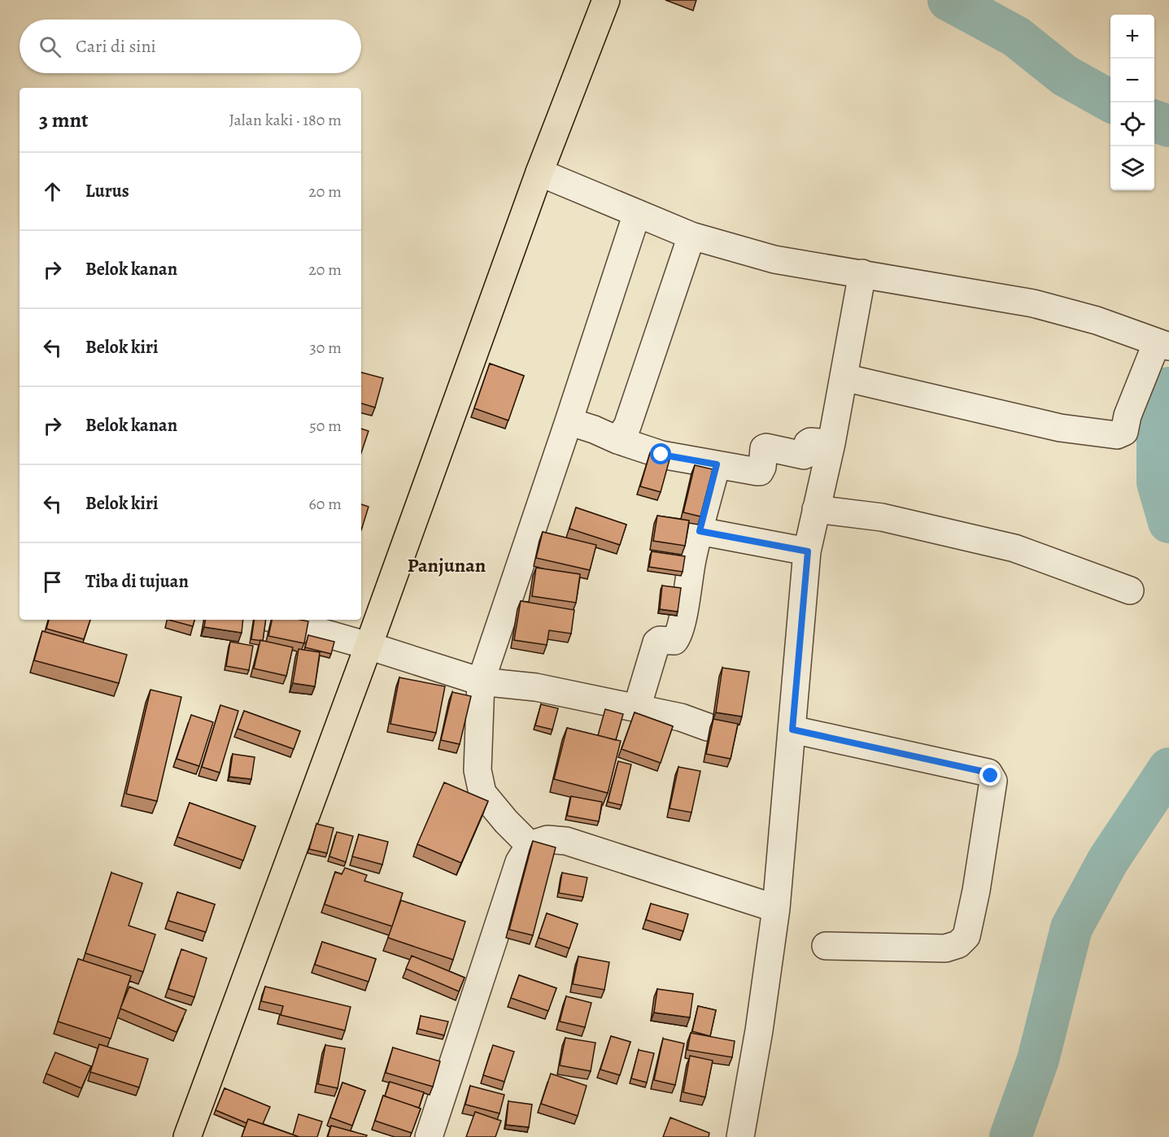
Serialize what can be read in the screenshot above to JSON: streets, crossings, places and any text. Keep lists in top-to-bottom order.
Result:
{
  "districts": ["Panjunan"],
  "page": {
    "map_buttons": ["+", "−"],
    "search": "Cari di sini",
    "heading": ["3 mnt", "Jalan kaki · 180 m"],
    "list": [
      ["Lurus", "20 m"],
      ["Belok kanan", "20 m"],
      ["Belok kiri", "30 m"],
      ["Belok kanan", "50 m"],
      ["Belok kiri", "60 m"],
      "Tiba di tujuan"
    ]
  }
}
